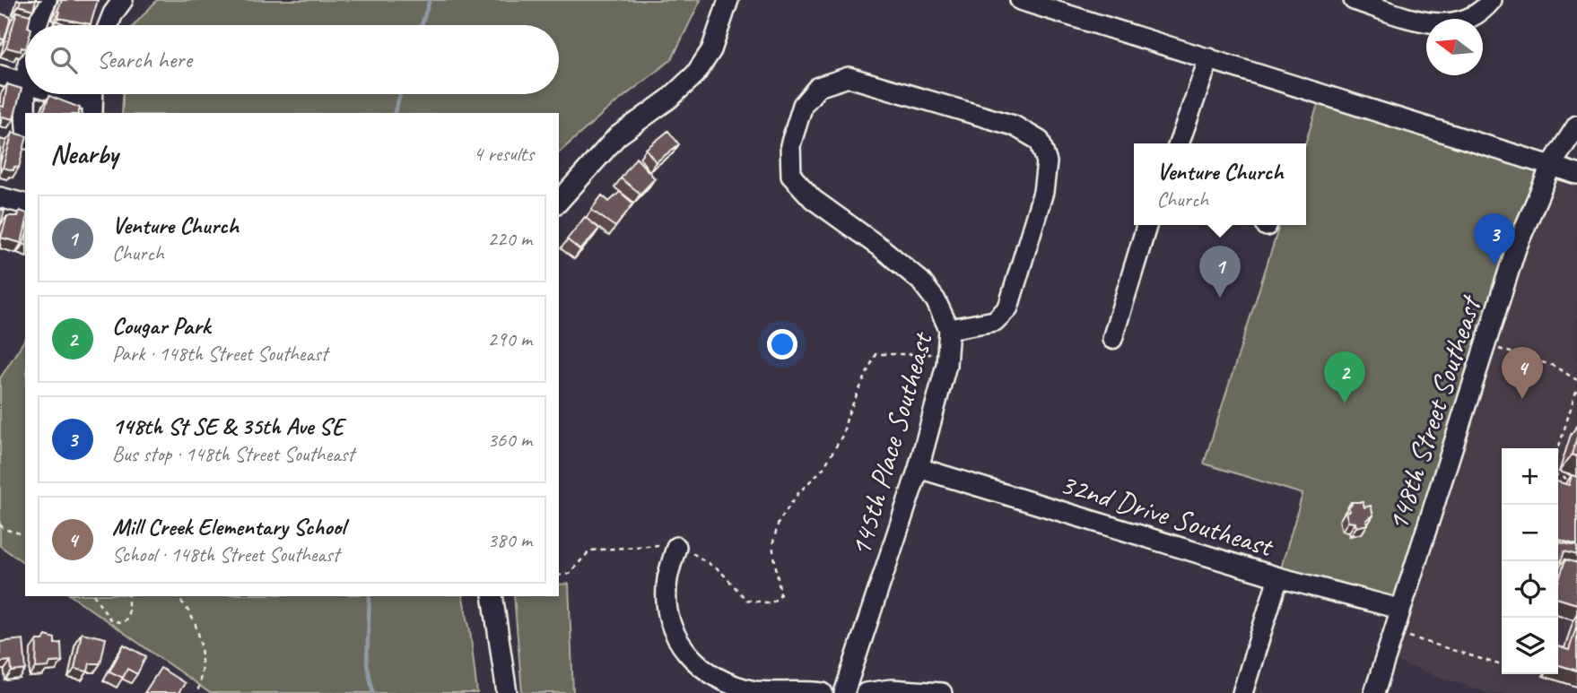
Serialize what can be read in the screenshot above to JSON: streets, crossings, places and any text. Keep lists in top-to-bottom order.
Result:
{
  "streets": {
    "street": ["148th Street Southeast", "145th Place Southeast", "32nd Drive Southeast"]
  },
  "crossings": [
    ["148th Street Southeast", "32nd Drive Southeast"],
    ["145th Place Southeast", "32nd Drive Southeast"]
  ],
  "north": "left",
  "page": {
    "search": "Search here",
    "heading": ["Nearby", "4 results"],
    "popup": ["Venture Church", "Church"],
    "list": [
      {
        "mark": "1",
        "name": "Venture Church",
        "note": "Church",
        "value": "220 m"
      },
      {
        "mark": "2",
        "name": "Cougar Park",
        "note": "Park · 148th Street Southeast",
        "value": "290 m"
      },
      {
        "mark": "3",
        "name": "148th St SE & 35th Ave SE",
        "note": "Bus stop · 148th Street Southeast",
        "value": "360 m"
      },
      {
        "mark": "4",
        "name": "Mill Creek Elementary School",
        "note": "School · 148th Street Southeast",
        "value": "380 m"
      }
    ],
    "pins": [
      "3",
      "1",
      "4",
      "2"
    ],
    "map_buttons": ["+", "−"]
  }
}
